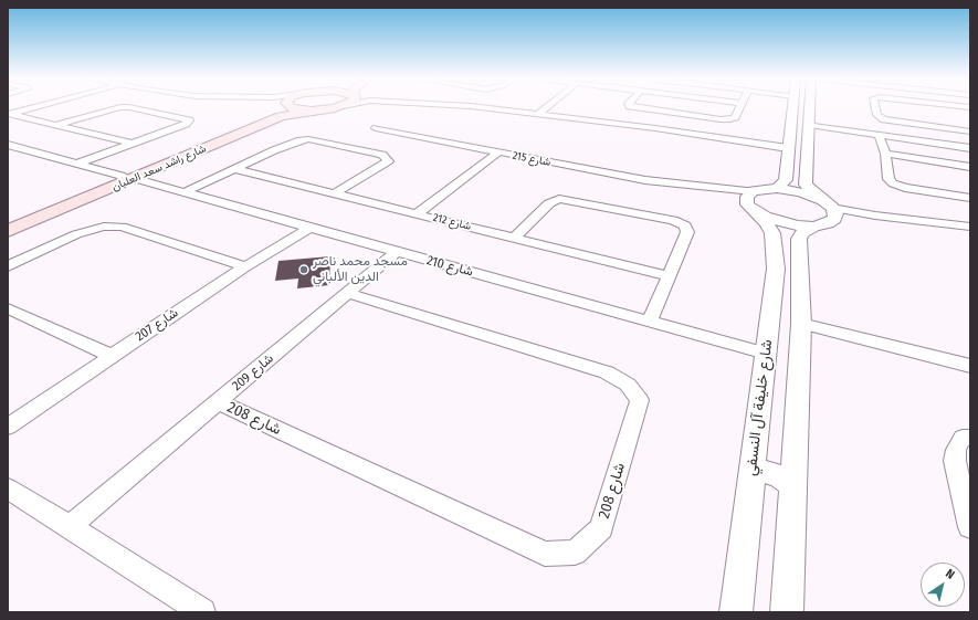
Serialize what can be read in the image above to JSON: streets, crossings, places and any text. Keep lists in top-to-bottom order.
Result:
{
  "streets": {
    "main road": ["شارع راشد سعد العلبان"],
    "street": [
      "شارع 215",
      "شارع 212",
      "شارع 210",
      "شارع 207",
      "شارع 209",
      "شارع خليفة آل النسفي",
      "شارع 208"
    ]
  },
  "crossings": [
    ["شارع 215", "شارع خليفة آل النسفي"],
    ["شارع راشد سعد العلبان", "شارع 210"],
    ["شارع 210", "شارع 207"],
    ["شارع 210", "شارع 209"],
    ["شارع 210", "شارع خليفة آل النسفي"],
    ["شارع 209", "شارع 208"]
  ],
  "places": ["مسجد محمد ناصر الدين الألباني"],
  "north": "top right"
}
